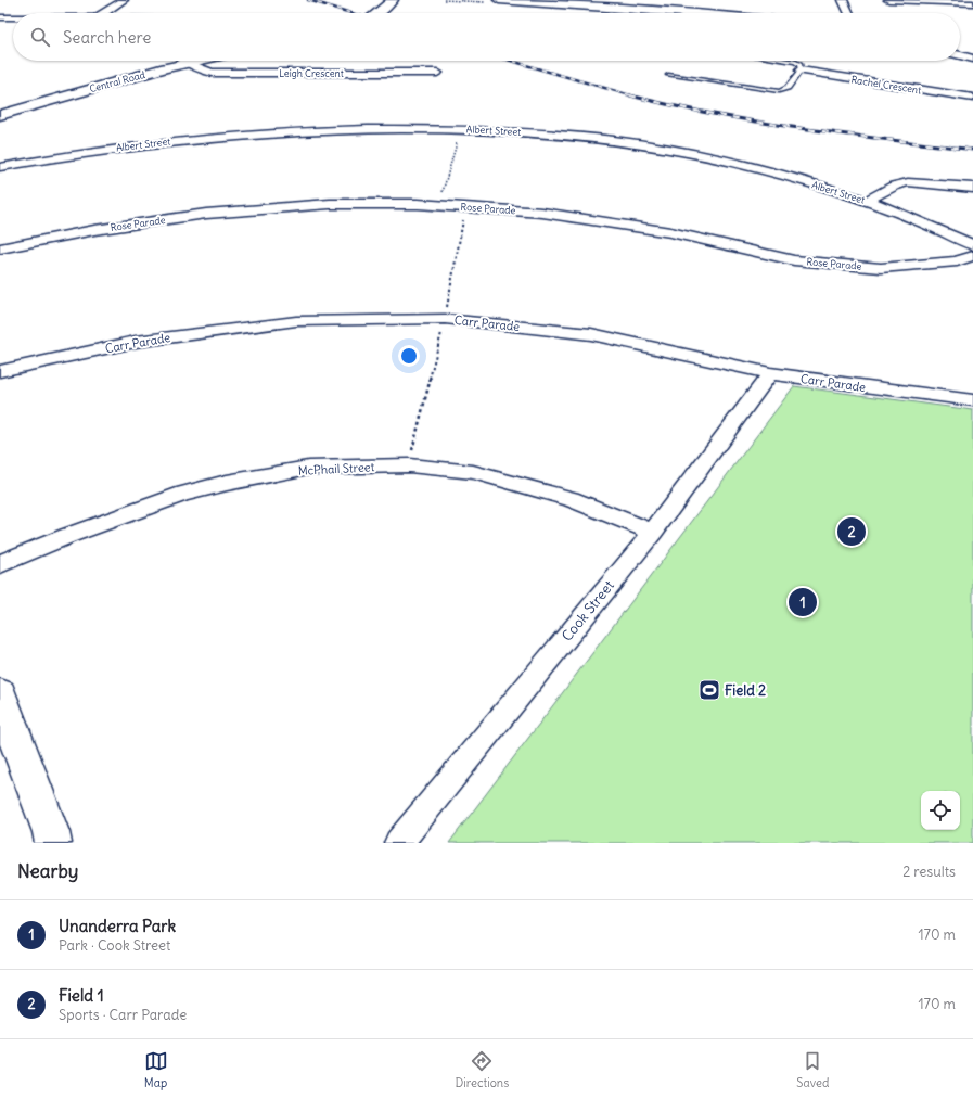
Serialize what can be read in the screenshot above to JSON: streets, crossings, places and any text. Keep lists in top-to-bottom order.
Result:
{
  "streets": {
    "main road": ["Central Road"],
    "street": [
      "Leigh Crescent",
      "Rachel Crescent",
      "Albert Street",
      "Rose Parade",
      "Carr Parade",
      "McPhail Street",
      "Cook Street"
    ]
  },
  "crossings": [
    ["Carr Parade", "Cook Street"],
    ["McPhail Street", "Cook Street"]
  ],
  "places": {
    "sports": ["Field 2"]
  },
  "page": {
    "search": "Search here",
    "pins": ["2", "1"],
    "heading": ["Nearby", "2 results"],
    "list": [
      {
        "mark": "1",
        "name": "Unanderra Park",
        "note": "Park · Cook Street",
        "value": "170 m"
      },
      {
        "mark": "2",
        "name": "Field 1",
        "note": "Sports · Carr Parade",
        "value": "170 m"
      }
    ],
    "nav": ["Map", "Directions", "Saved"]
  }
}
